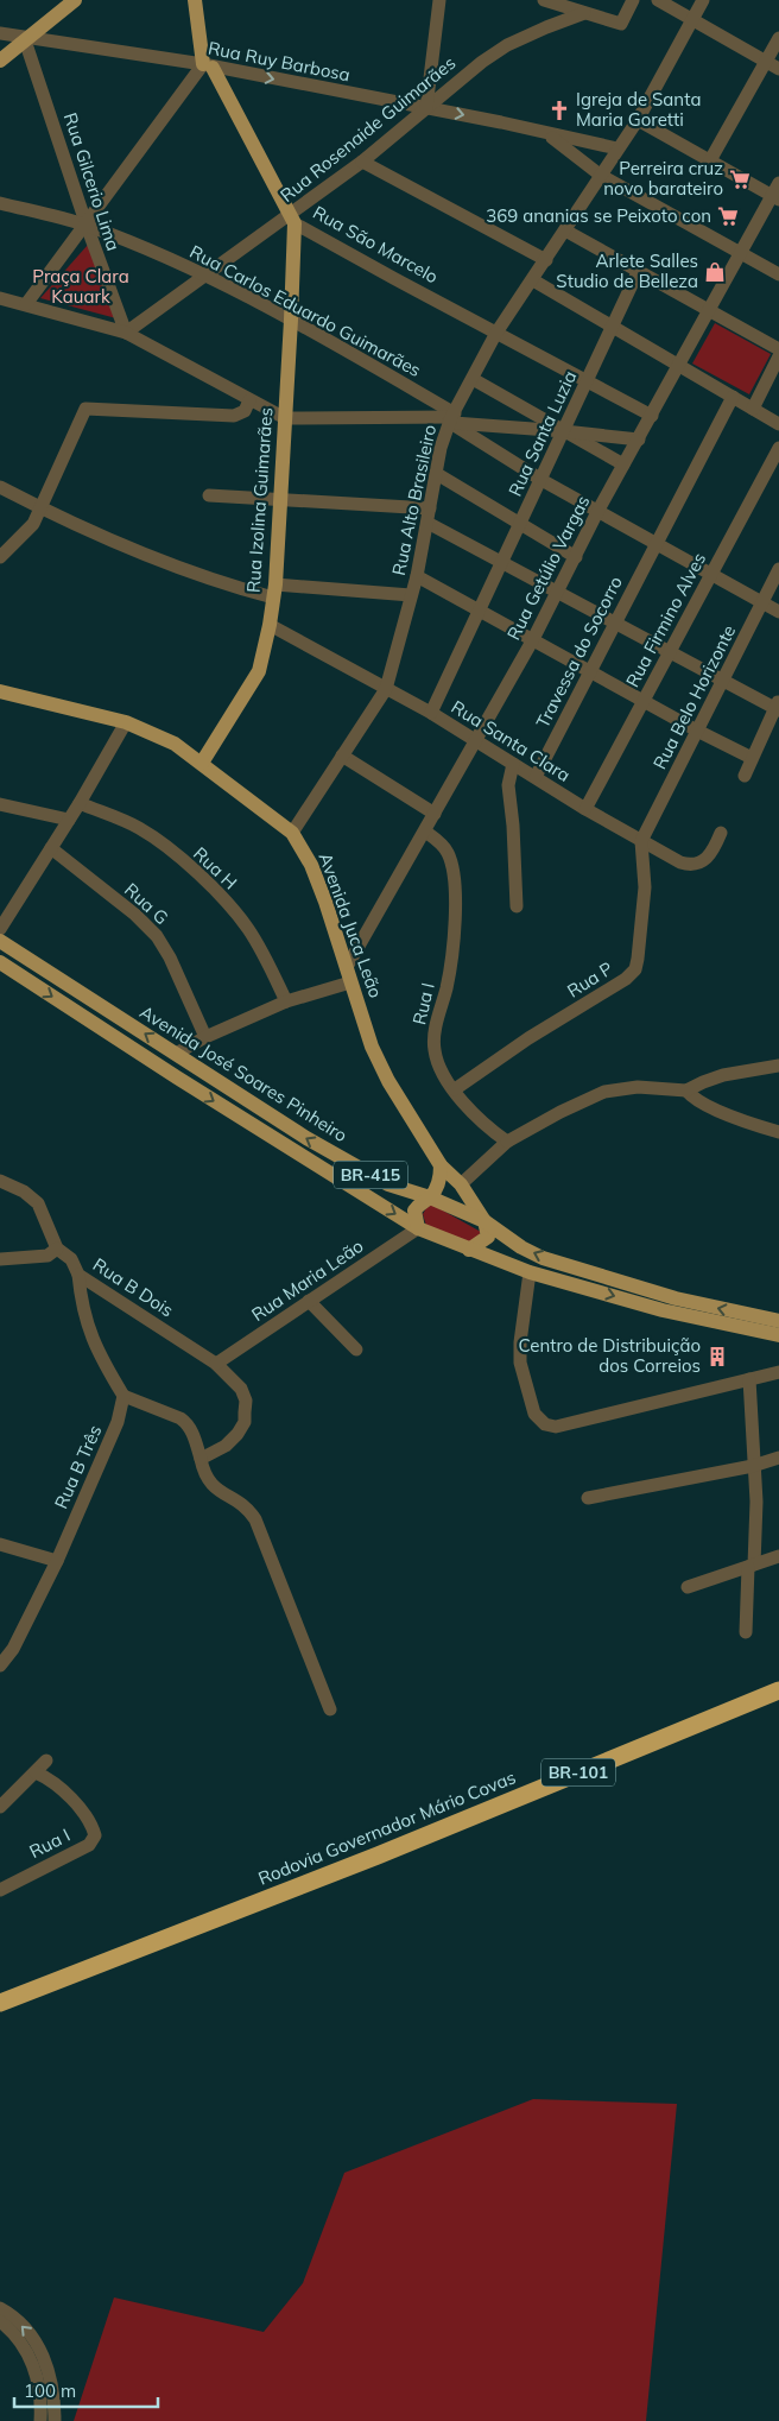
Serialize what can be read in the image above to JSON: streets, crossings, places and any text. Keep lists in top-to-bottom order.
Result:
{
  "streets": {
    "highway": ["BR-101", "Rodovia Governador Mário Covas"],
    "main road": [
      "Rua São Marcelo",
      "Rua Izolina Guimarães",
      "Avenida Juca Leão",
      "Avenida José Soares Pinheiro",
      "BR-415"
    ],
    "street": [
      "Rua Ruy Barbosa",
      "Rua Rosenaide Guimarães",
      "Rua Gilcerio Lima",
      "Rua Carlos Eduardo Guimarães",
      "Rua Santa Luzia",
      "Rua Alto Brasileiro",
      "Rua Getúlio Vargas",
      "Rua Firmino Alves",
      "Travessa do Socorro",
      "Rua Belo Horizonte",
      "Rua Santa Clara",
      "Rua H",
      "Rua G",
      "Rua P",
      "Rua I",
      "Rua Maria Leão",
      "Rua B Dois",
      "Rua B Três"
    ]
  },
  "crossings": [
    ["Rua Ruy Barbosa", "Rua Rosenaide Guimarães"],
    ["Rua Ruy Barbosa", "Rua Gilcerio Lima"],
    ["Rua Ruy Barbosa", "Rua São Marcelo"],
    ["Rua Ruy Barbosa", "Rua Alto Brasileiro"],
    ["Rua Ruy Barbosa", "Rua Getúlio Vargas"],
    ["Rua Rosenaide Guimarães", "Rua Gilcerio Lima"],
    ["Rua Rosenaide Guimarães", "Rua São Marcelo"],
    ["Rua Rosenaide Guimarães", "Rua Carlos Eduardo Guimarães"],
    ["Rua Rosenaide Guimarães", "Rua Izolina Guimarães"],
    ["Rua Gilcerio Lima", "Rua Carlos Eduardo Guimarães"],
    ["Rua São Marcelo", "Rua Santa Luzia"],
    ["Rua São Marcelo", "Rua Izolina Guimarães"],
    ["Rua São Marcelo", "Rua Alto Brasileiro"],
    ["Rua São Marcelo", "Rua Getúlio Vargas"],
    ["Rua Carlos Eduardo Guimarães", "Rua Santa Luzia"],
    ["Rua Carlos Eduardo Guimarães", "Rua Izolina Guimarães"],
    ["Rua Carlos Eduardo Guimarães", "Rua Alto Brasileiro"],
    ["Rua Carlos Eduardo Guimarães", "Rua Getúlio Vargas"],
    ["Rua Carlos Eduardo Guimarães", "Rua Firmino Alves"],
    ["Rua Carlos Eduardo Guimarães", "Travessa do Socorro"],
    ["Rua Carlos Eduardo Guimarães", "Rua Belo Horizonte"],
    ["Rua Santa Luzia", "Rua Santa Clara"],
    ["Rua Izolina Guimarães", "Rua Santa Clara"],
    ["Rua Izolina Guimarães", "Avenida Juca Leão"],
    ["Rua Alto Brasileiro", "Rua Santa Clara"],
    ["Rua Alto Brasileiro", "Avenida Juca Leão"],
    ["Rua Getúlio Vargas", "Rua Santa Clara"],
    ["Rua Getúlio Vargas", "Avenida Juca Leão"],
    ["Rua Getúlio Vargas", "Rua I"],
    ["Rua Firmino Alves", "Rua Santa Clara"],
    ["Travessa do Socorro", "Rua Santa Clara"],
    ["Rua Belo Horizonte", "Rua Santa Clara"],
    ["Rua Belo Horizonte", "Rua P"],
    ["Rua Santa Clara", "Rua P"],
    ["Avenida Juca Leão", "Avenida José Soares Pinheiro"],
    ["Rua P", "Rua I"],
    ["Avenida José Soares Pinheiro", "Rua Maria Leão"],
    ["Rua Maria Leão", "Rua B Dois"]
  ],
  "parks": ["Praça Clara Kauark"],
  "places": {
    "church": ["Igreja de Santa Maria Goretti"],
    "supermarket": ["Perreira cruz novo barateiro", "369 ananias se Peixoto con"],
    "shop": ["Arlete Salles Studio de Belleza"],
    "building": ["Centro de Distribuição dos Correios"]
  },
  "scale_bar": "100 m"
}
